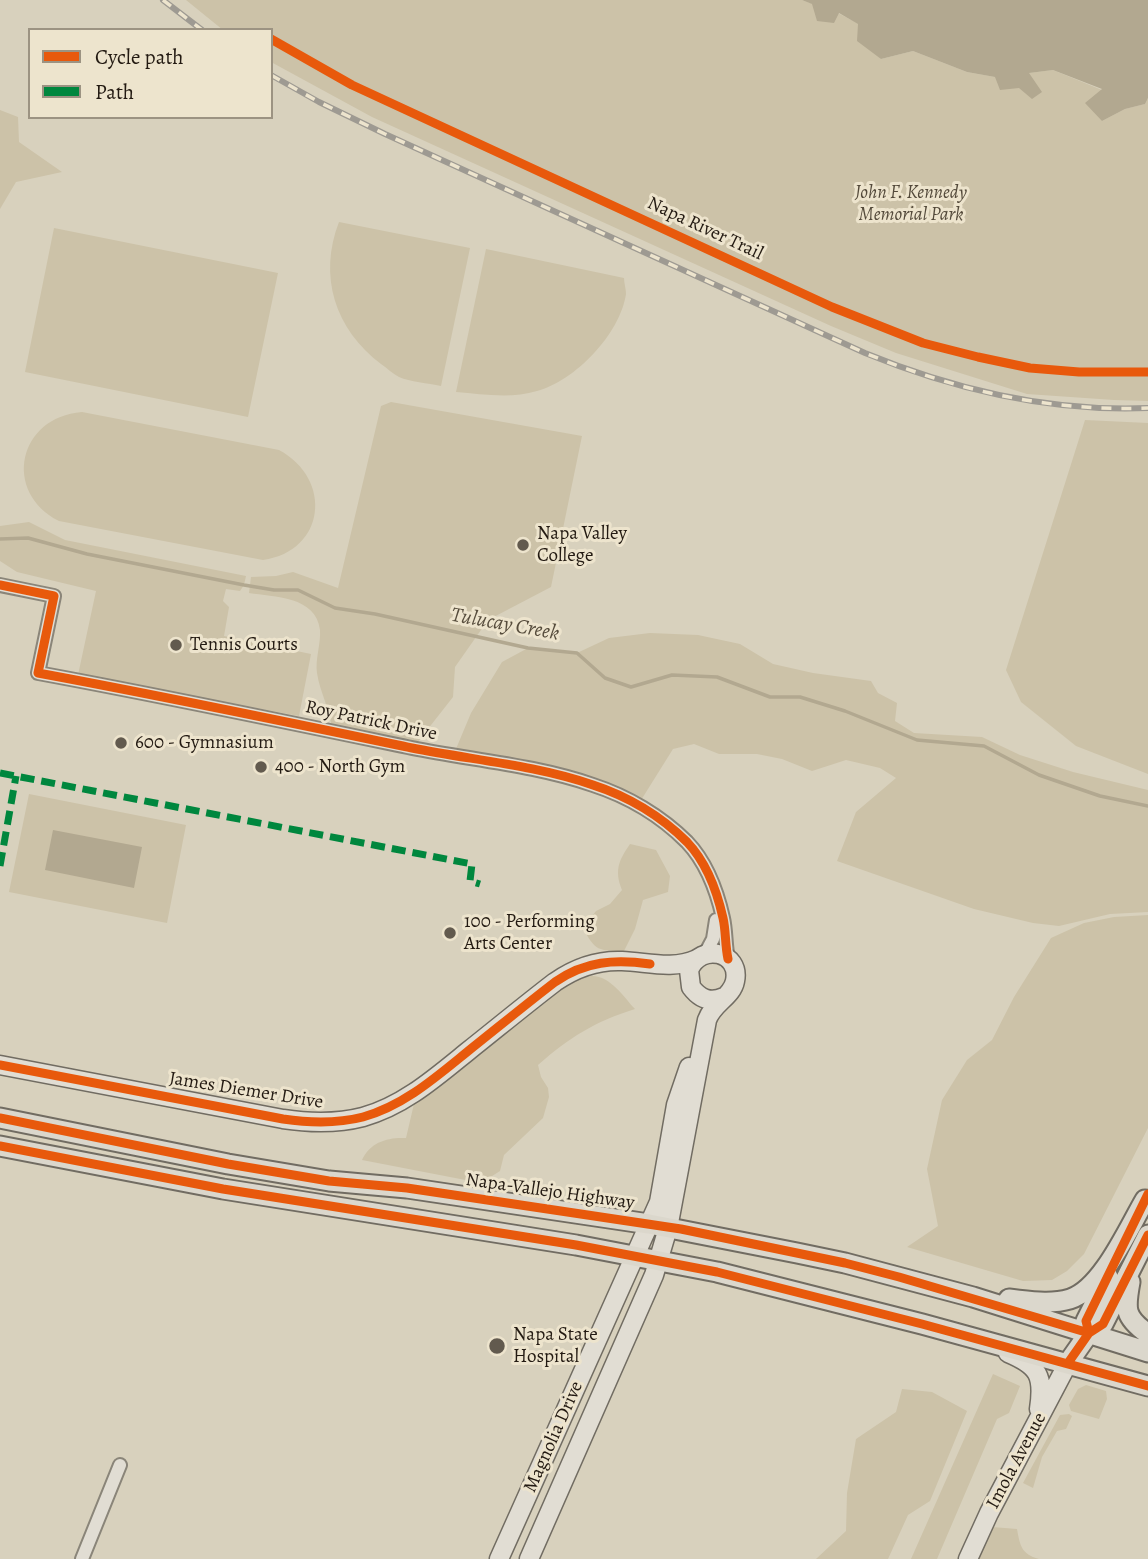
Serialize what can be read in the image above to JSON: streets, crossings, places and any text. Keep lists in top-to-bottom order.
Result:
{
  "streets": {
    "main road": ["Napa-Vallejo Highway"],
    "street": [
      "Roy Patrick Drive",
      "James Diemer Drive",
      "Magnolia Drive",
      "Imola Avenue"
    ],
    "cycle path": ["Napa River Trail"]
  },
  "crossings": [
    ["Roy Patrick Drive", "James Diemer Drive"],
    ["Roy Patrick Drive", "Magnolia Drive"],
    ["James Diemer Drive", "Magnolia Drive"],
    ["Napa-Vallejo Highway", "Magnolia Drive"]
  ],
  "water": ["Tulucay Creek"],
  "parks": ["John F. Kennedy Memorial Park"],
  "places": [
    "Napa Valley College",
    "Tennis Courts",
    "600 - Gymnasium",
    "400 - North Gym",
    "100 - Performing Arts Center",
    "Napa State Hospital"
  ],
  "legend": ["Cycle path", "Path"]
}
